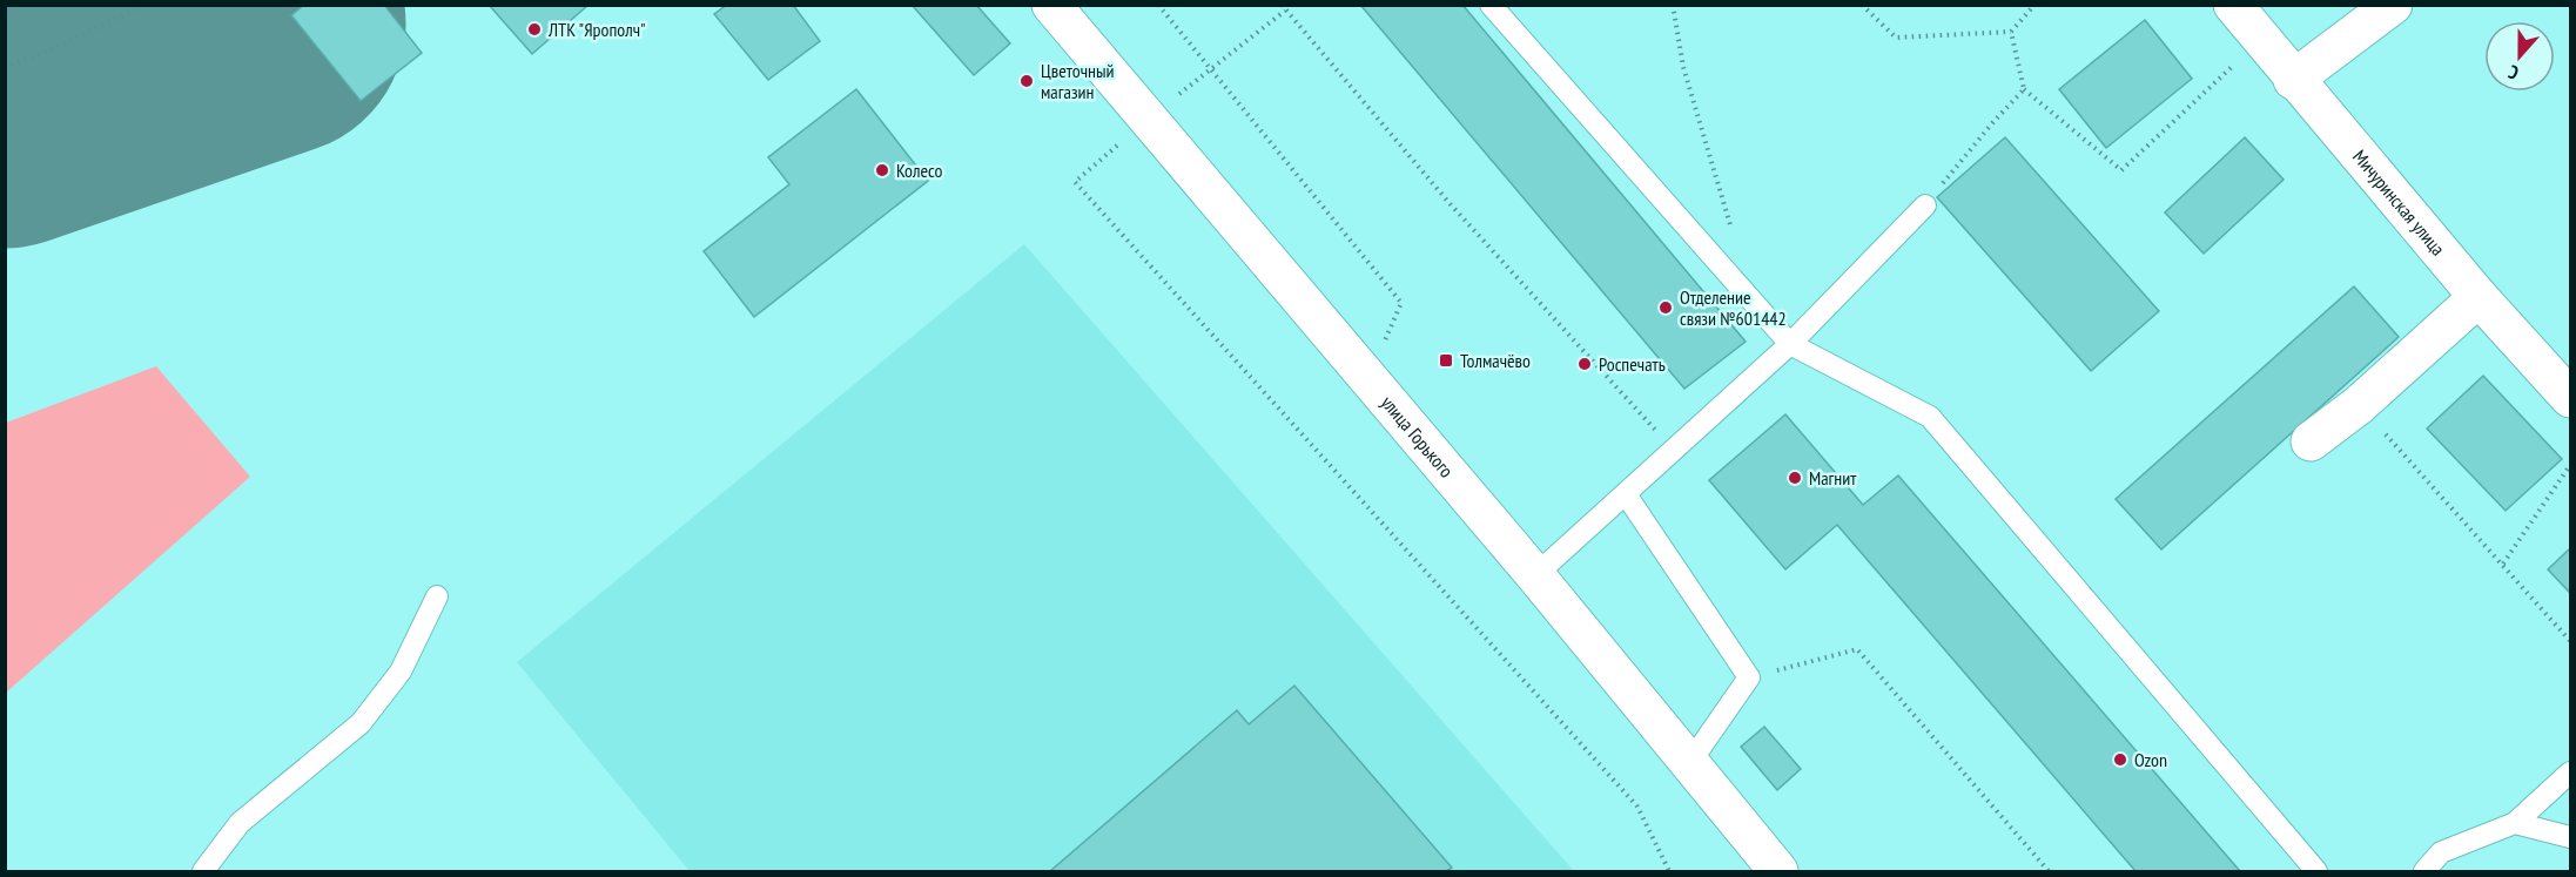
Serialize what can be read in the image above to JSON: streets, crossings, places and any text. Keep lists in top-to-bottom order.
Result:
{
  "streets": {
    "main road": ["Мичуринская улица", "улица Горького"]
  },
  "places": {
    "other": [
      "ЛТК \"Ярополч\"",
      "Цветочный магазин",
      "Колесо",
      "Отделение связи №601442",
      "Роспечать",
      "Магнит",
      "Ozon"
    ],
    "transit": ["Толмачёво"]
  },
  "north": "bottom"
}
